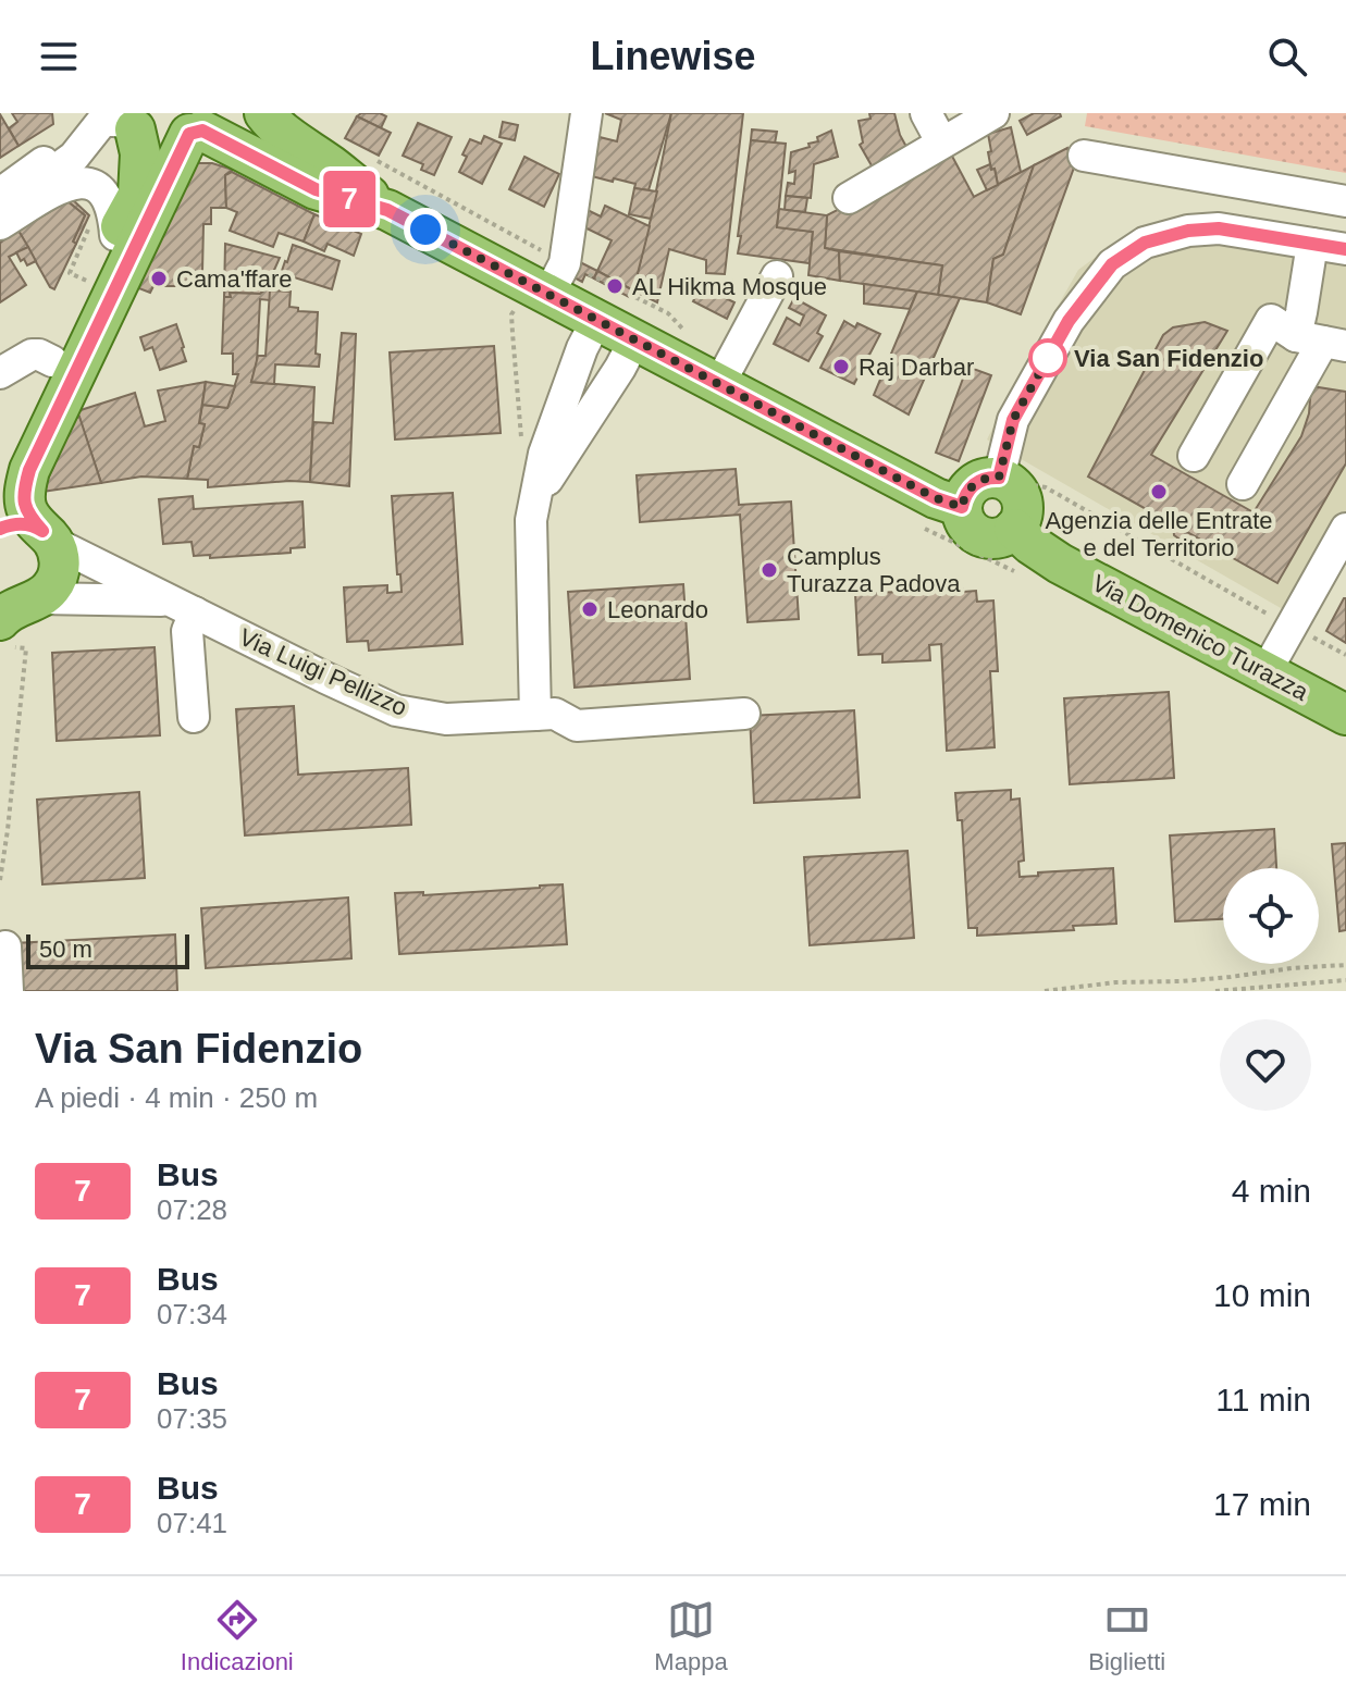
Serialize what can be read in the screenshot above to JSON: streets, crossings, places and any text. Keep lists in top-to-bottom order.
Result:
{
  "streets": {
    "main road": ["Via Domenico Turazza"],
    "street": ["Via Luigi Pellizzo"]
  },
  "places": [
    "Cama'ffare",
    "AL Hikma Mosque",
    "Via San Fidenzio",
    "Raj Darbar",
    "Agenzia delle Entrate e del Territorio",
    "Camplus Turazza Padova",
    "Leonardo"
  ],
  "lines": ["bus line 7"],
  "scale_bar": "50 m",
  "page": {
    "header": "Linewise",
    "on_map": "7",
    "scale": "50 m",
    "heading": ["Via San Fidenzio", "A piedi · 4 min · 250 m"],
    "list": [
      {
        "mark": "7",
        "name": "Bus",
        "note": "07:28",
        "value": "4 min"
      },
      {
        "mark": "7",
        "name": "Bus",
        "note": "07:34",
        "value": "10 min"
      },
      {
        "mark": "7",
        "name": "Bus",
        "note": "07:35",
        "value": "11 min"
      },
      {
        "mark": "7",
        "name": "Bus",
        "note": "07:41",
        "value": "17 min"
      }
    ],
    "tabs": ["Indicazioni", "Mappa", "Biglietti"]
  }
}
